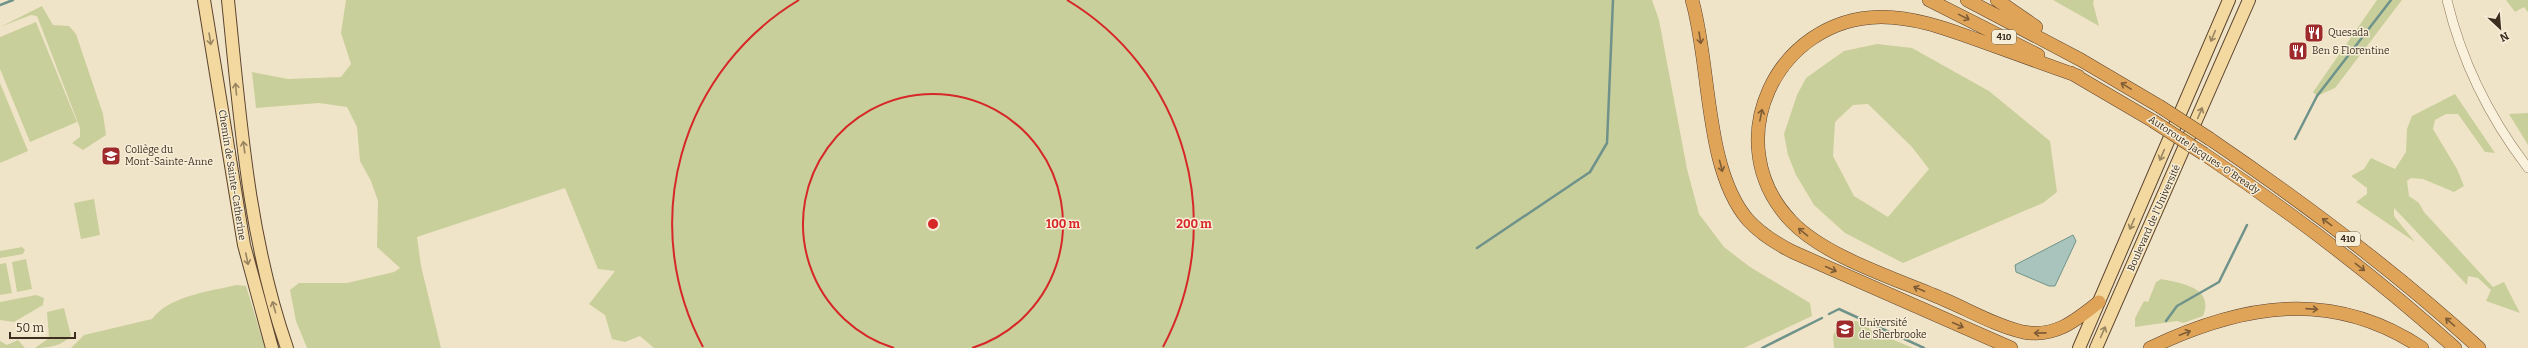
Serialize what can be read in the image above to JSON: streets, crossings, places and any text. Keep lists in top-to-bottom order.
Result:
{
  "streets": {
    "highway": ["410", "Autoroute Jacques-O'Bready"],
    "main road": ["Chemin de Sainte-Catherine", "Boulevard de l'Université"]
  },
  "places": {
    "restaurant": ["Quesada", "Ben & Florentine"],
    "school or university": ["Collège du Mont-Sainte-Anne", "Université de Sherbrooke"]
  },
  "scale_bar": "50 m",
  "north": "bottom right",
  "rings": ["100 m", "200 m"]
}
